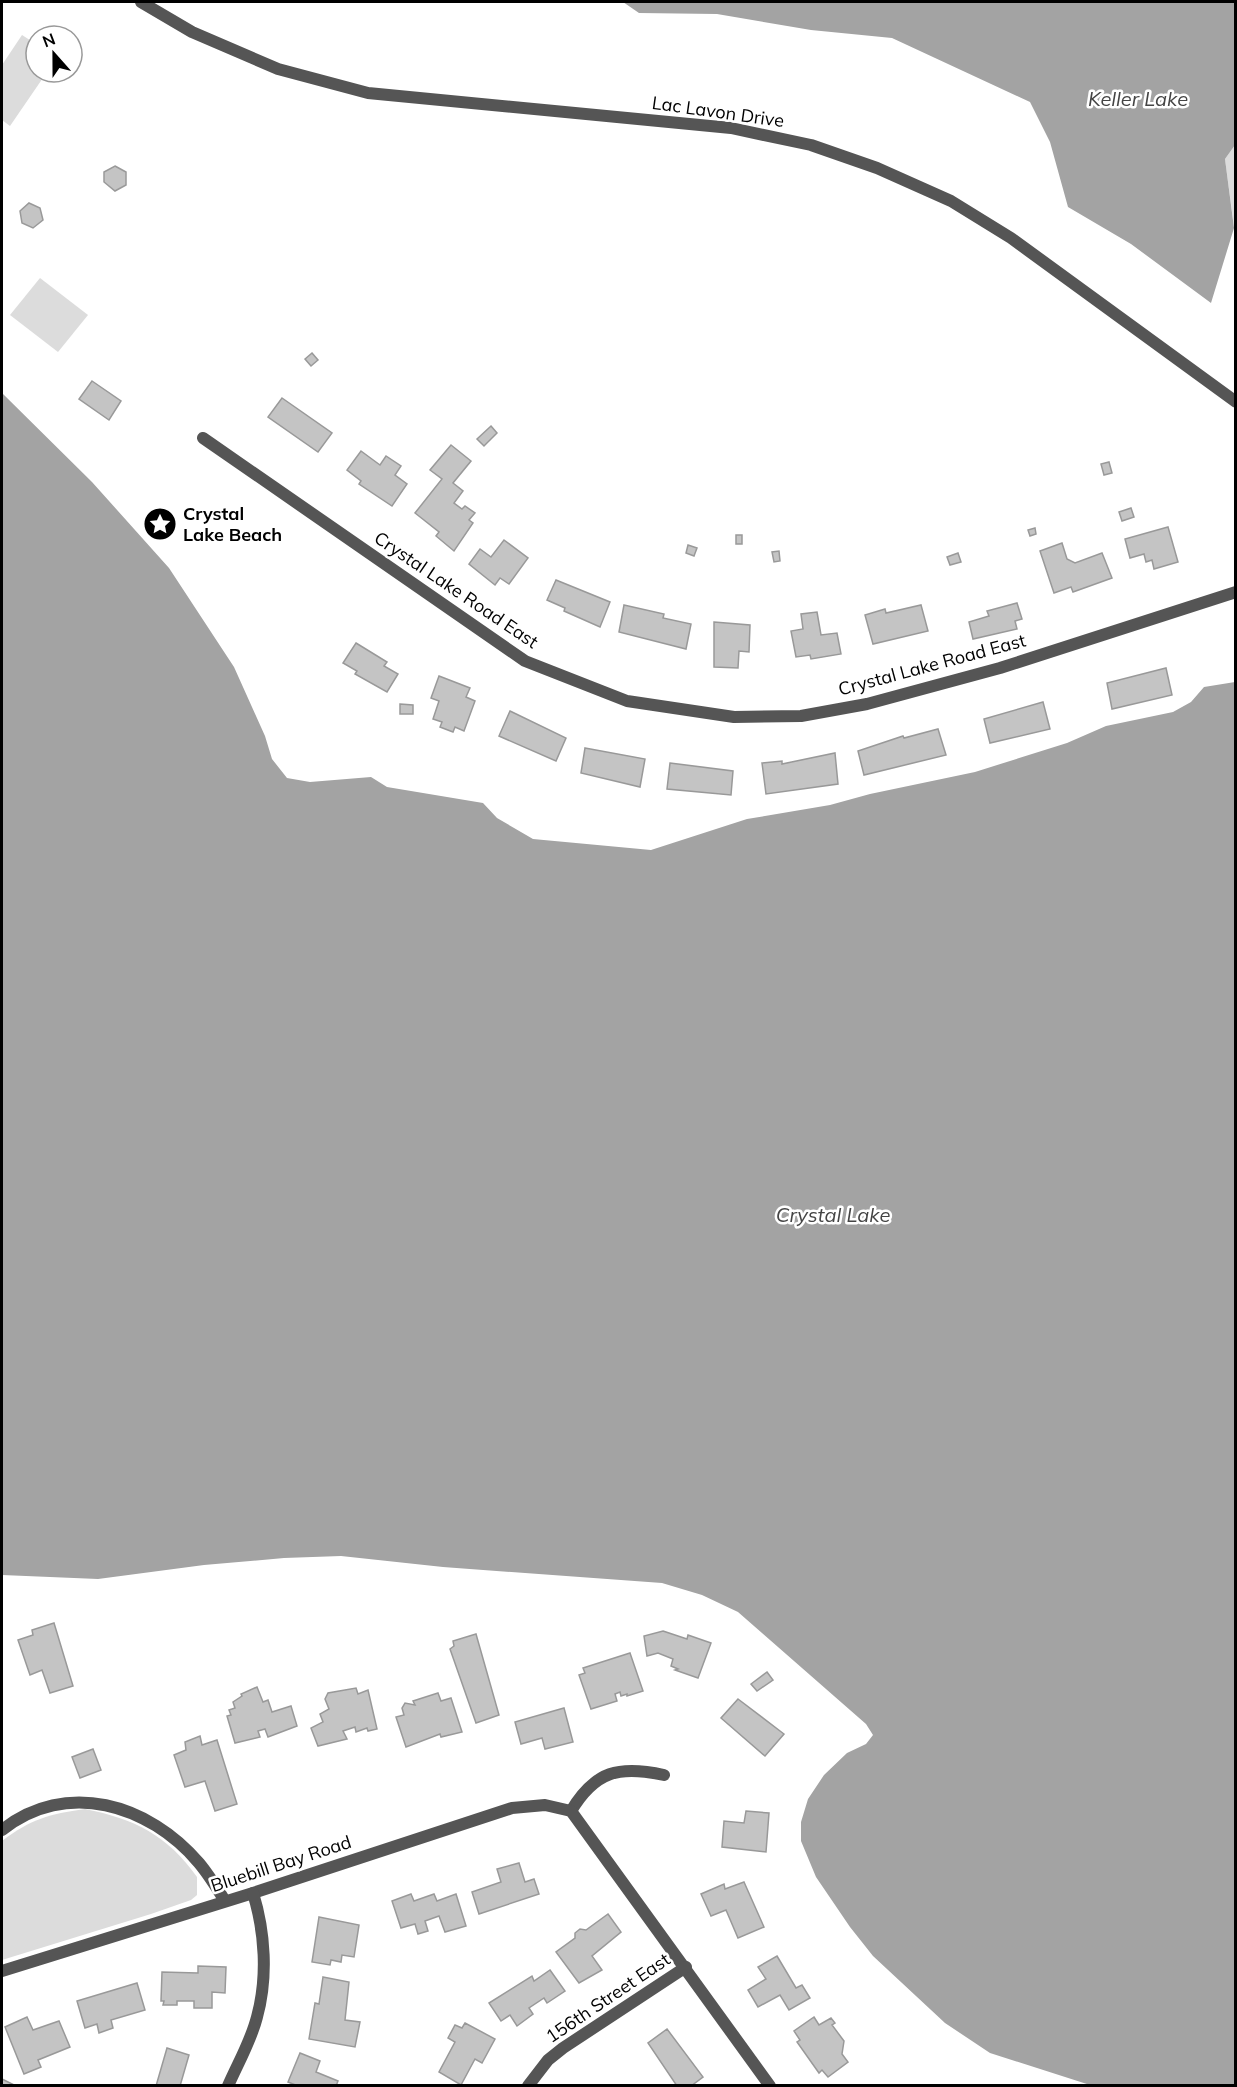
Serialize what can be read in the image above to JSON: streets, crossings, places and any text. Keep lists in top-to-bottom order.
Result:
{
  "streets": {
    "street": [
      "Lac Lavon Drive",
      "Crystal Lake Road East",
      "Bluebill Bay Road",
      "156th Street East"
    ]
  },
  "water": ["Keller Lake", "Crystal Lake"],
  "places": {
    "place": ["Crystal Lake Beach"]
  },
  "north": "top"
}
